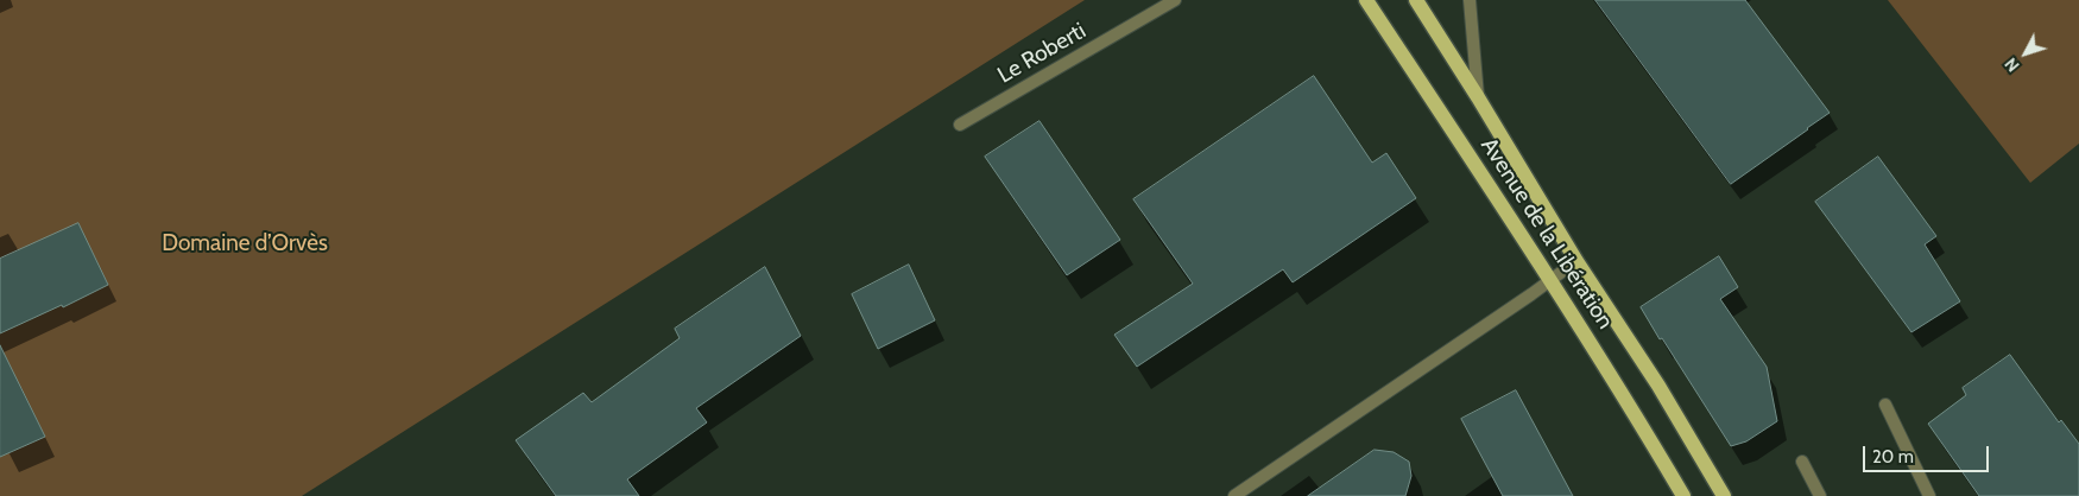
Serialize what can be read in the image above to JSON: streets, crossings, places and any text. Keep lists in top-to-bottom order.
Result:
{
  "streets": {
    "main road": ["Avenue de la Libération"],
    "street": ["Le Roberti"]
  },
  "parks": ["Domaine d’Orvès"],
  "scale_bar": "20 m",
  "north": "bottom left"
}
